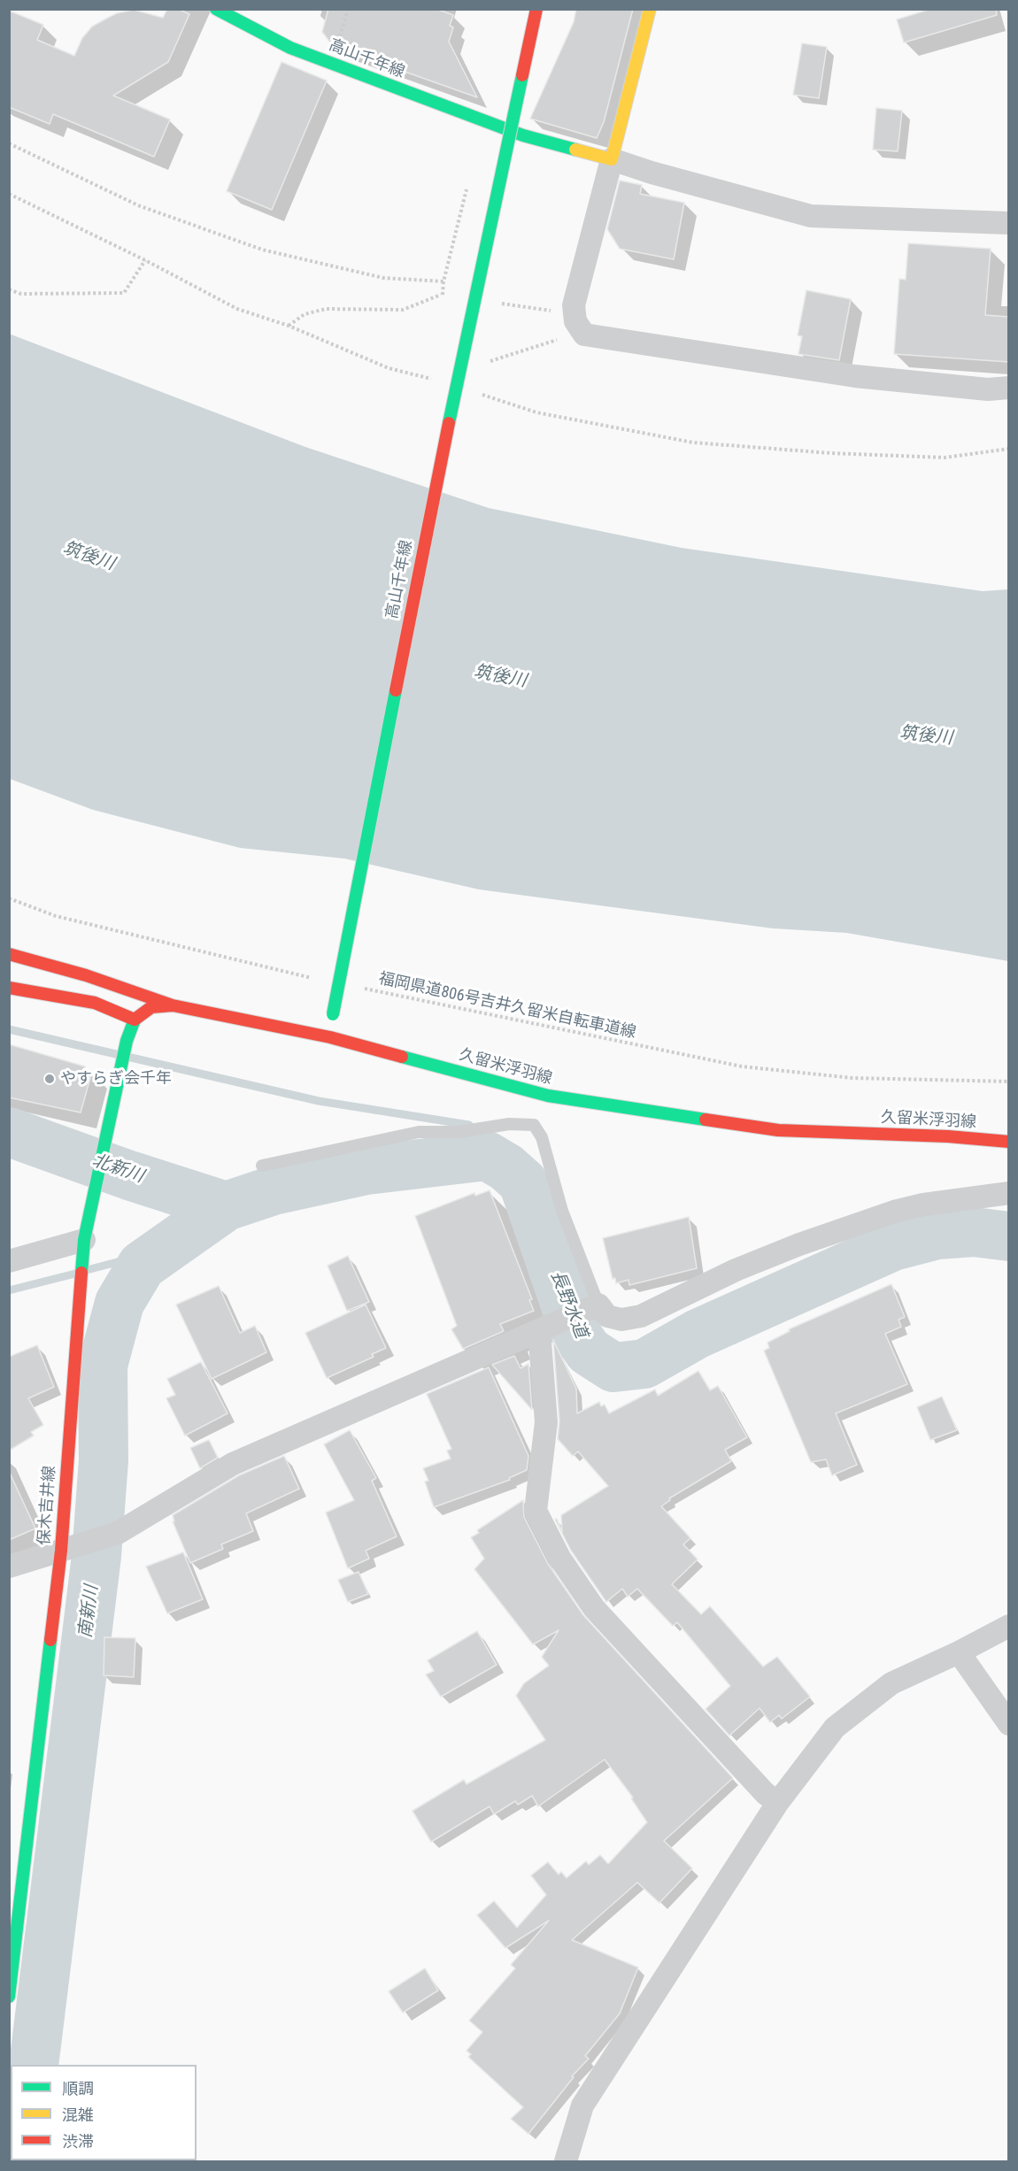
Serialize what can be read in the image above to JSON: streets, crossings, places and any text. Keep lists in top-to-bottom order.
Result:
{
  "streets": {
    "main road": ["高山千年線", "久留米浮羽線", "保木吉井線"],
    "path": ["福岡県道806号吉井久留米自転車道線"]
  },
  "crossings": [
    ["高山千年線", "久留米浮羽線"],
    ["久留米浮羽線", "保木吉井線"]
  ],
  "water": [
    "筑後川",
    "北新川",
    "長野水道",
    "南新川"
  ],
  "places": ["やすらぎ会千年"],
  "legend": ["順調", "混雑", "渋滞"]
}
